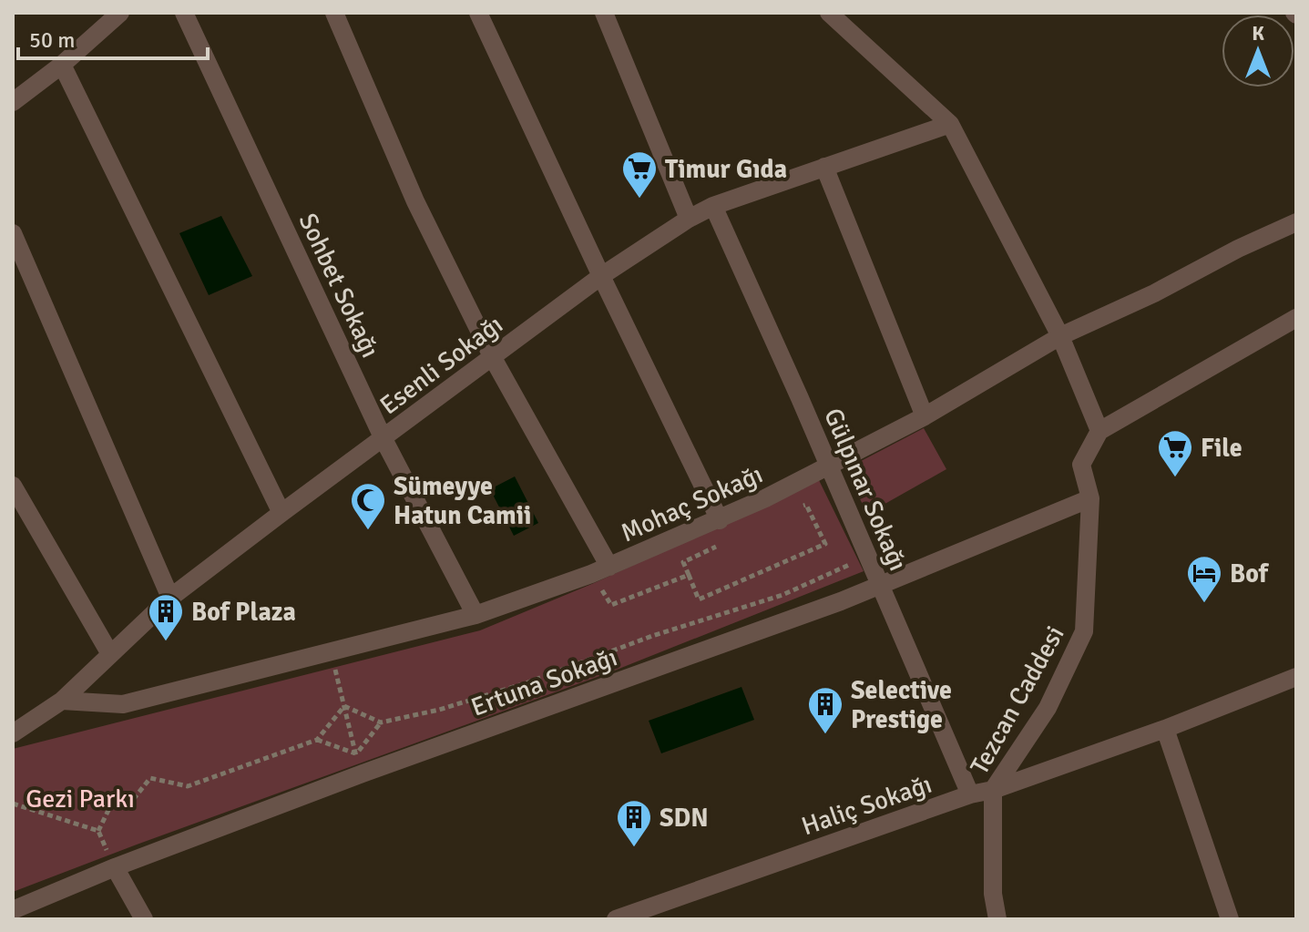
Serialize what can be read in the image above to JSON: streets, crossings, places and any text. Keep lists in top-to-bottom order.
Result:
{
  "streets": {
    "street": [
      "Sohbet Sokağı",
      "Esenli Sokağı",
      "Gülpınar Sokağı",
      "Mohaç Sokağı",
      "Ertuna Sokağı",
      "Tezcan Caddesi",
      "Haliç Sokağı"
    ]
  },
  "crossings": [
    ["Sohbet Sokağı", "Esenli Sokağı"],
    ["Sohbet Sokağı", "Mohaç Sokağı"],
    ["Esenli Sokağı", "Gülpınar Sokağı"],
    ["Esenli Sokağı", "Mohaç Sokağı"],
    ["Gülpınar Sokağı", "Mohaç Sokağı"],
    ["Gülpınar Sokağı", "Ertuna Sokağı"],
    ["Gülpınar Sokağı", "Haliç Sokağı"],
    ["Ertuna Sokağı", "Tezcan Caddesi"],
    ["Tezcan Caddesi", "Haliç Sokağı"]
  ],
  "parks": ["Gezi Parkı"],
  "places": {
    "supermarket": ["Timur Gıda", "File"],
    "mosque": ["Sümeyye Hatun Camii"],
    "hotel": ["Bof"],
    "building": ["Bof Plaza", "Selective Prestige", "SDN"]
  },
  "scale_bar": "50 m",
  "north": "top"
}
